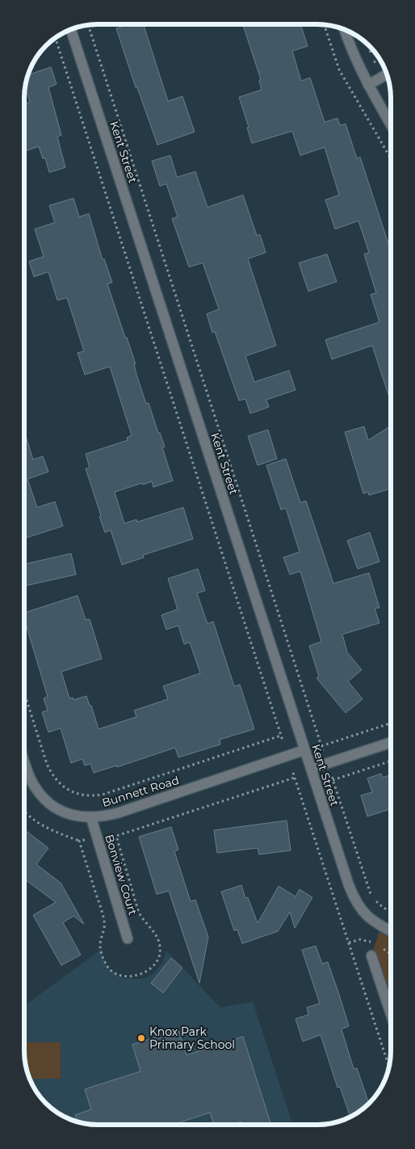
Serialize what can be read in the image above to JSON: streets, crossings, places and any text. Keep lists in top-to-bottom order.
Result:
{
  "streets": {
    "street": ["Kent Street", "Bunnett Road", "Bonview Court"]
  },
  "crossings": [
    ["Kent Street", "Bunnett Road"],
    ["Bunnett Road", "Bonview Court"]
  ],
  "places": ["Knox Park Primary School"]
}
